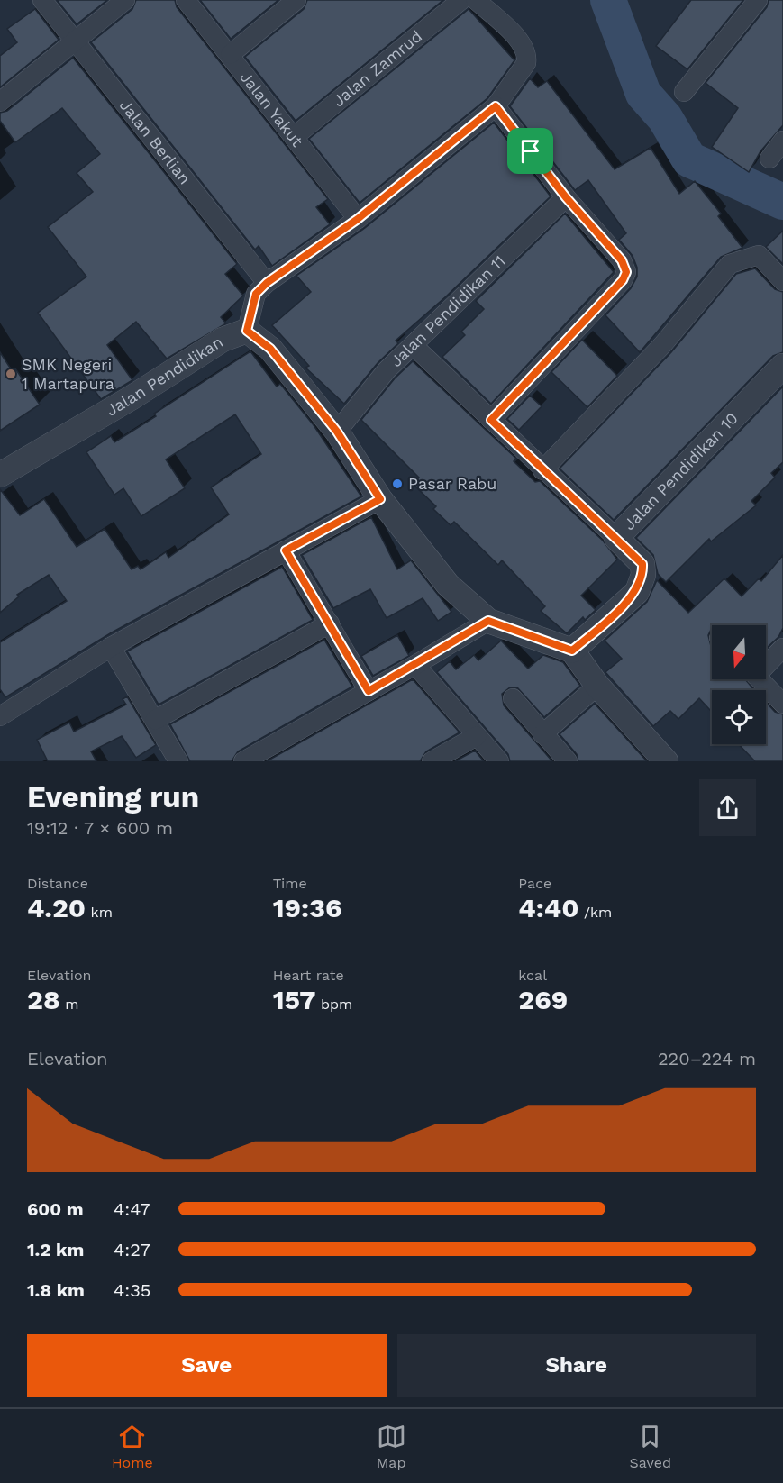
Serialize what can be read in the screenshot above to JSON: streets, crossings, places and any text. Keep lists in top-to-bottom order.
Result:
{
  "streets": {
    "street": [
      "Jalan Zamrud",
      "Jalan Yakut",
      "Jalan Berlian",
      "Jalan Pendidikan 11",
      "Jalan Pendidikan",
      "Jalan Pendidikan 10"
    ]
  },
  "crossings": [
    ["Jalan Zamrud", "Jalan Yakut"]
  ],
  "places": ["SMK Negeri 1 Martapura", "Pasar Rabu"],
  "north": "bottom",
  "page": {
    "heading": ["Evening run", "19:12 · 7 × 600 m"],
    "stats": [
      ["Distance", "4.20 km"],
      ["Time", "19:36"],
      ["Pace", "4:40 /km"],
      ["Elevation", "28 m"],
      ["Heart rate", "157 bpm"],
      ["kcal", "269"]
    ],
    "chart": ["Elevation", "220–224 m"],
    "list": [
      {
        "name": "600 m",
        "note": "4:47"
      },
      {
        "name": "1.2 km",
        "note": "4:27"
      },
      {
        "name": "1.8 km",
        "note": "4:35"
      }
    ],
    "buttons": ["Save", "Share"],
    "tabs": ["Home", "Map", "Saved"]
  }
}
